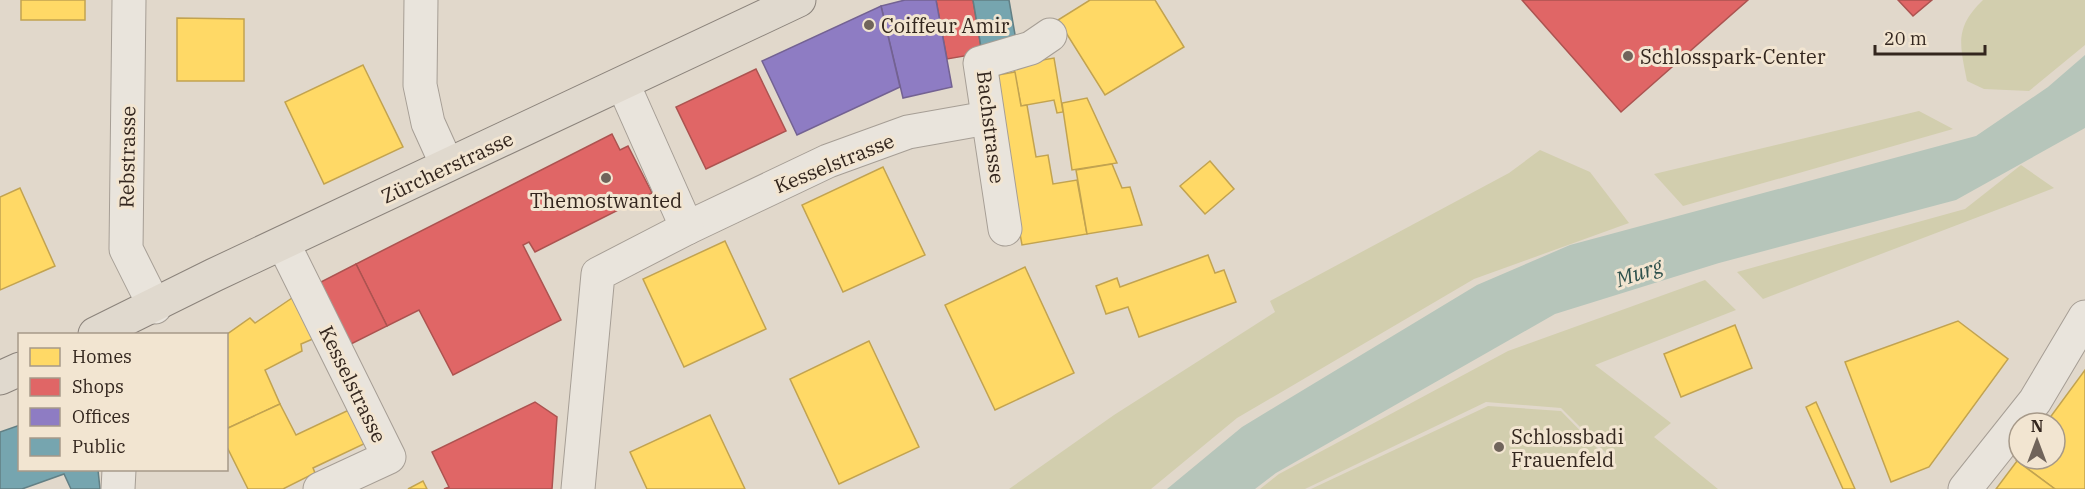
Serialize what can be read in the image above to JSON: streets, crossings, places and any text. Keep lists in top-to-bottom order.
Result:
{
  "streets": {
    "main road": ["Zürcherstrasse"],
    "street": ["Bachstrasse", "Rebstrasse", "Kesselstrasse"]
  },
  "crossings": [
    ["Bachstrasse", "Kesselstrasse"],
    ["Rebstrasse", "Zürcherstrasse"],
    ["Kesselstrasse", "Zürcherstrasse"]
  ],
  "water": ["Murg"],
  "places": [
    "Coiffeur Amir",
    "Schlosspark-Center",
    "Themostwanted",
    "Schlossbadi Frauenfeld"
  ],
  "legend": [
    "Homes",
    "Shops",
    "Offices",
    "Public"
  ],
  "scale_bar": "20 m",
  "north": "top"
}
